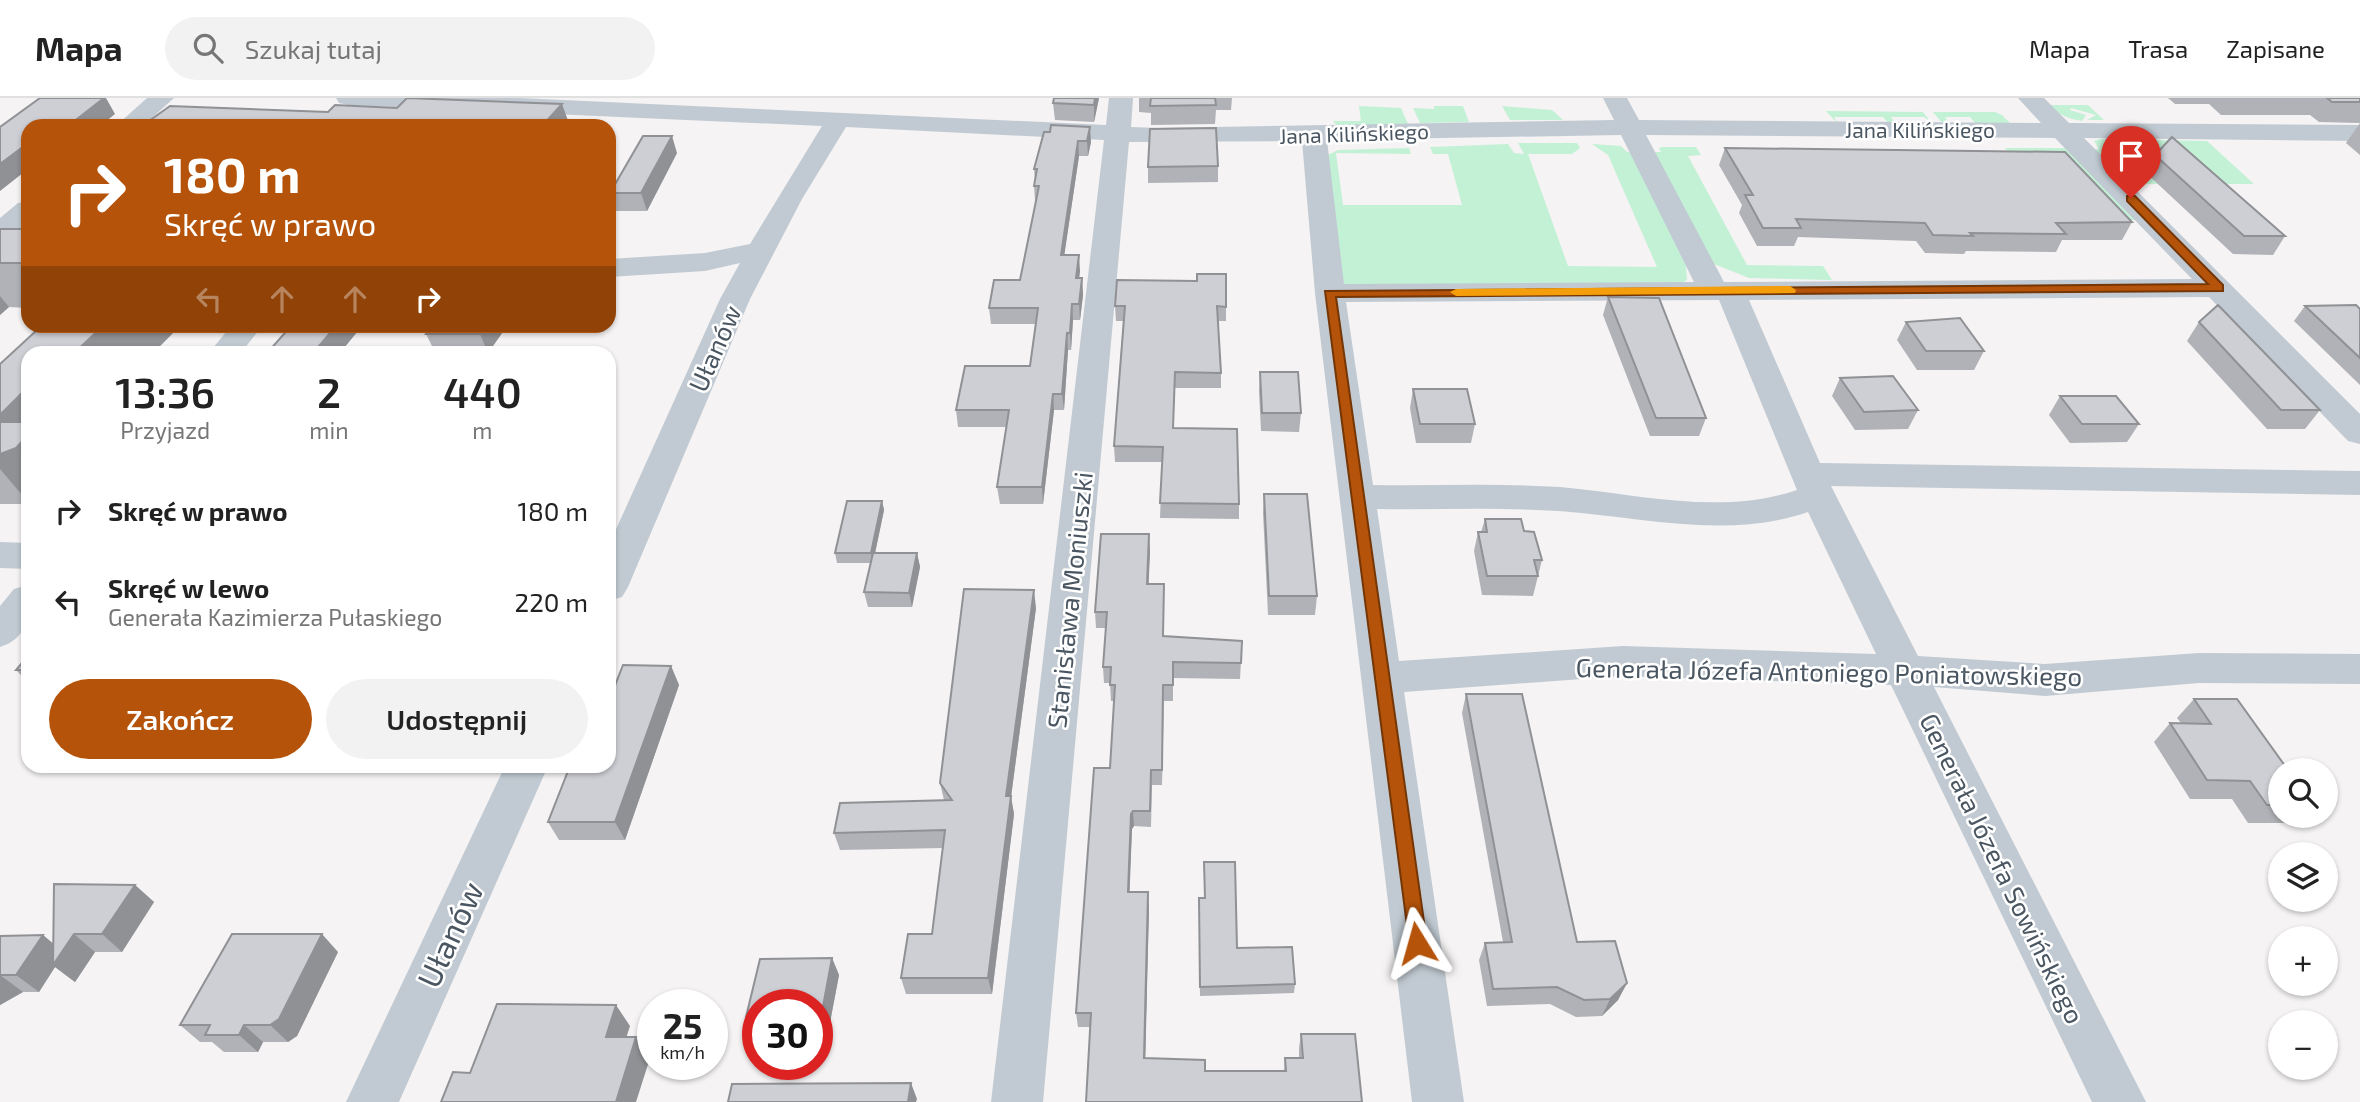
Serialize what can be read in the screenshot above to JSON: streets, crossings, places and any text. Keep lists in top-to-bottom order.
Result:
{
  "streets": {
    "street": [
      "Jana Kilińskiego",
      "Ułanów",
      "Stanisława Moniuszki",
      "Generała Józefa Antoniego Poniatowskiego",
      "Generała Józefa Sowińskiego"
    ]
  },
  "crossings": [
    ["Jana Kilińskiego", "Ułanów"],
    ["Jana Kilińskiego", "Stanisława Moniuszki"],
    ["Jana Kilińskiego", "Generała Józefa Sowińskiego"],
    ["Generała Józefa Antoniego Poniatowskiego", "Generała Józefa Sowińskiego"]
  ],
  "page": {
    "header": "Mapa",
    "search": "Szukaj tutaj",
    "nav": ["Mapa", "Trasa", "Zapisane"],
    "turn": ["180 m", "Skręć w prawo"],
    "eta": [
      "13:36",
      "Przyjazd",
      "2",
      "min",
      "440",
      "m"
    ],
    "list": [
      {
        "name": "Skręć w prawo",
        "value": "180 m"
      },
      {
        "name": "Skręć w lewo",
        "note": "Generała Kazimierza Pułaskiego",
        "value": "220 m"
      }
    ],
    "buttons": ["Zakończ", "Udostępnij"],
    "map_buttons": ["+", "−"],
    "speed": "25 km/h",
    "limit": "30"
  }
}
